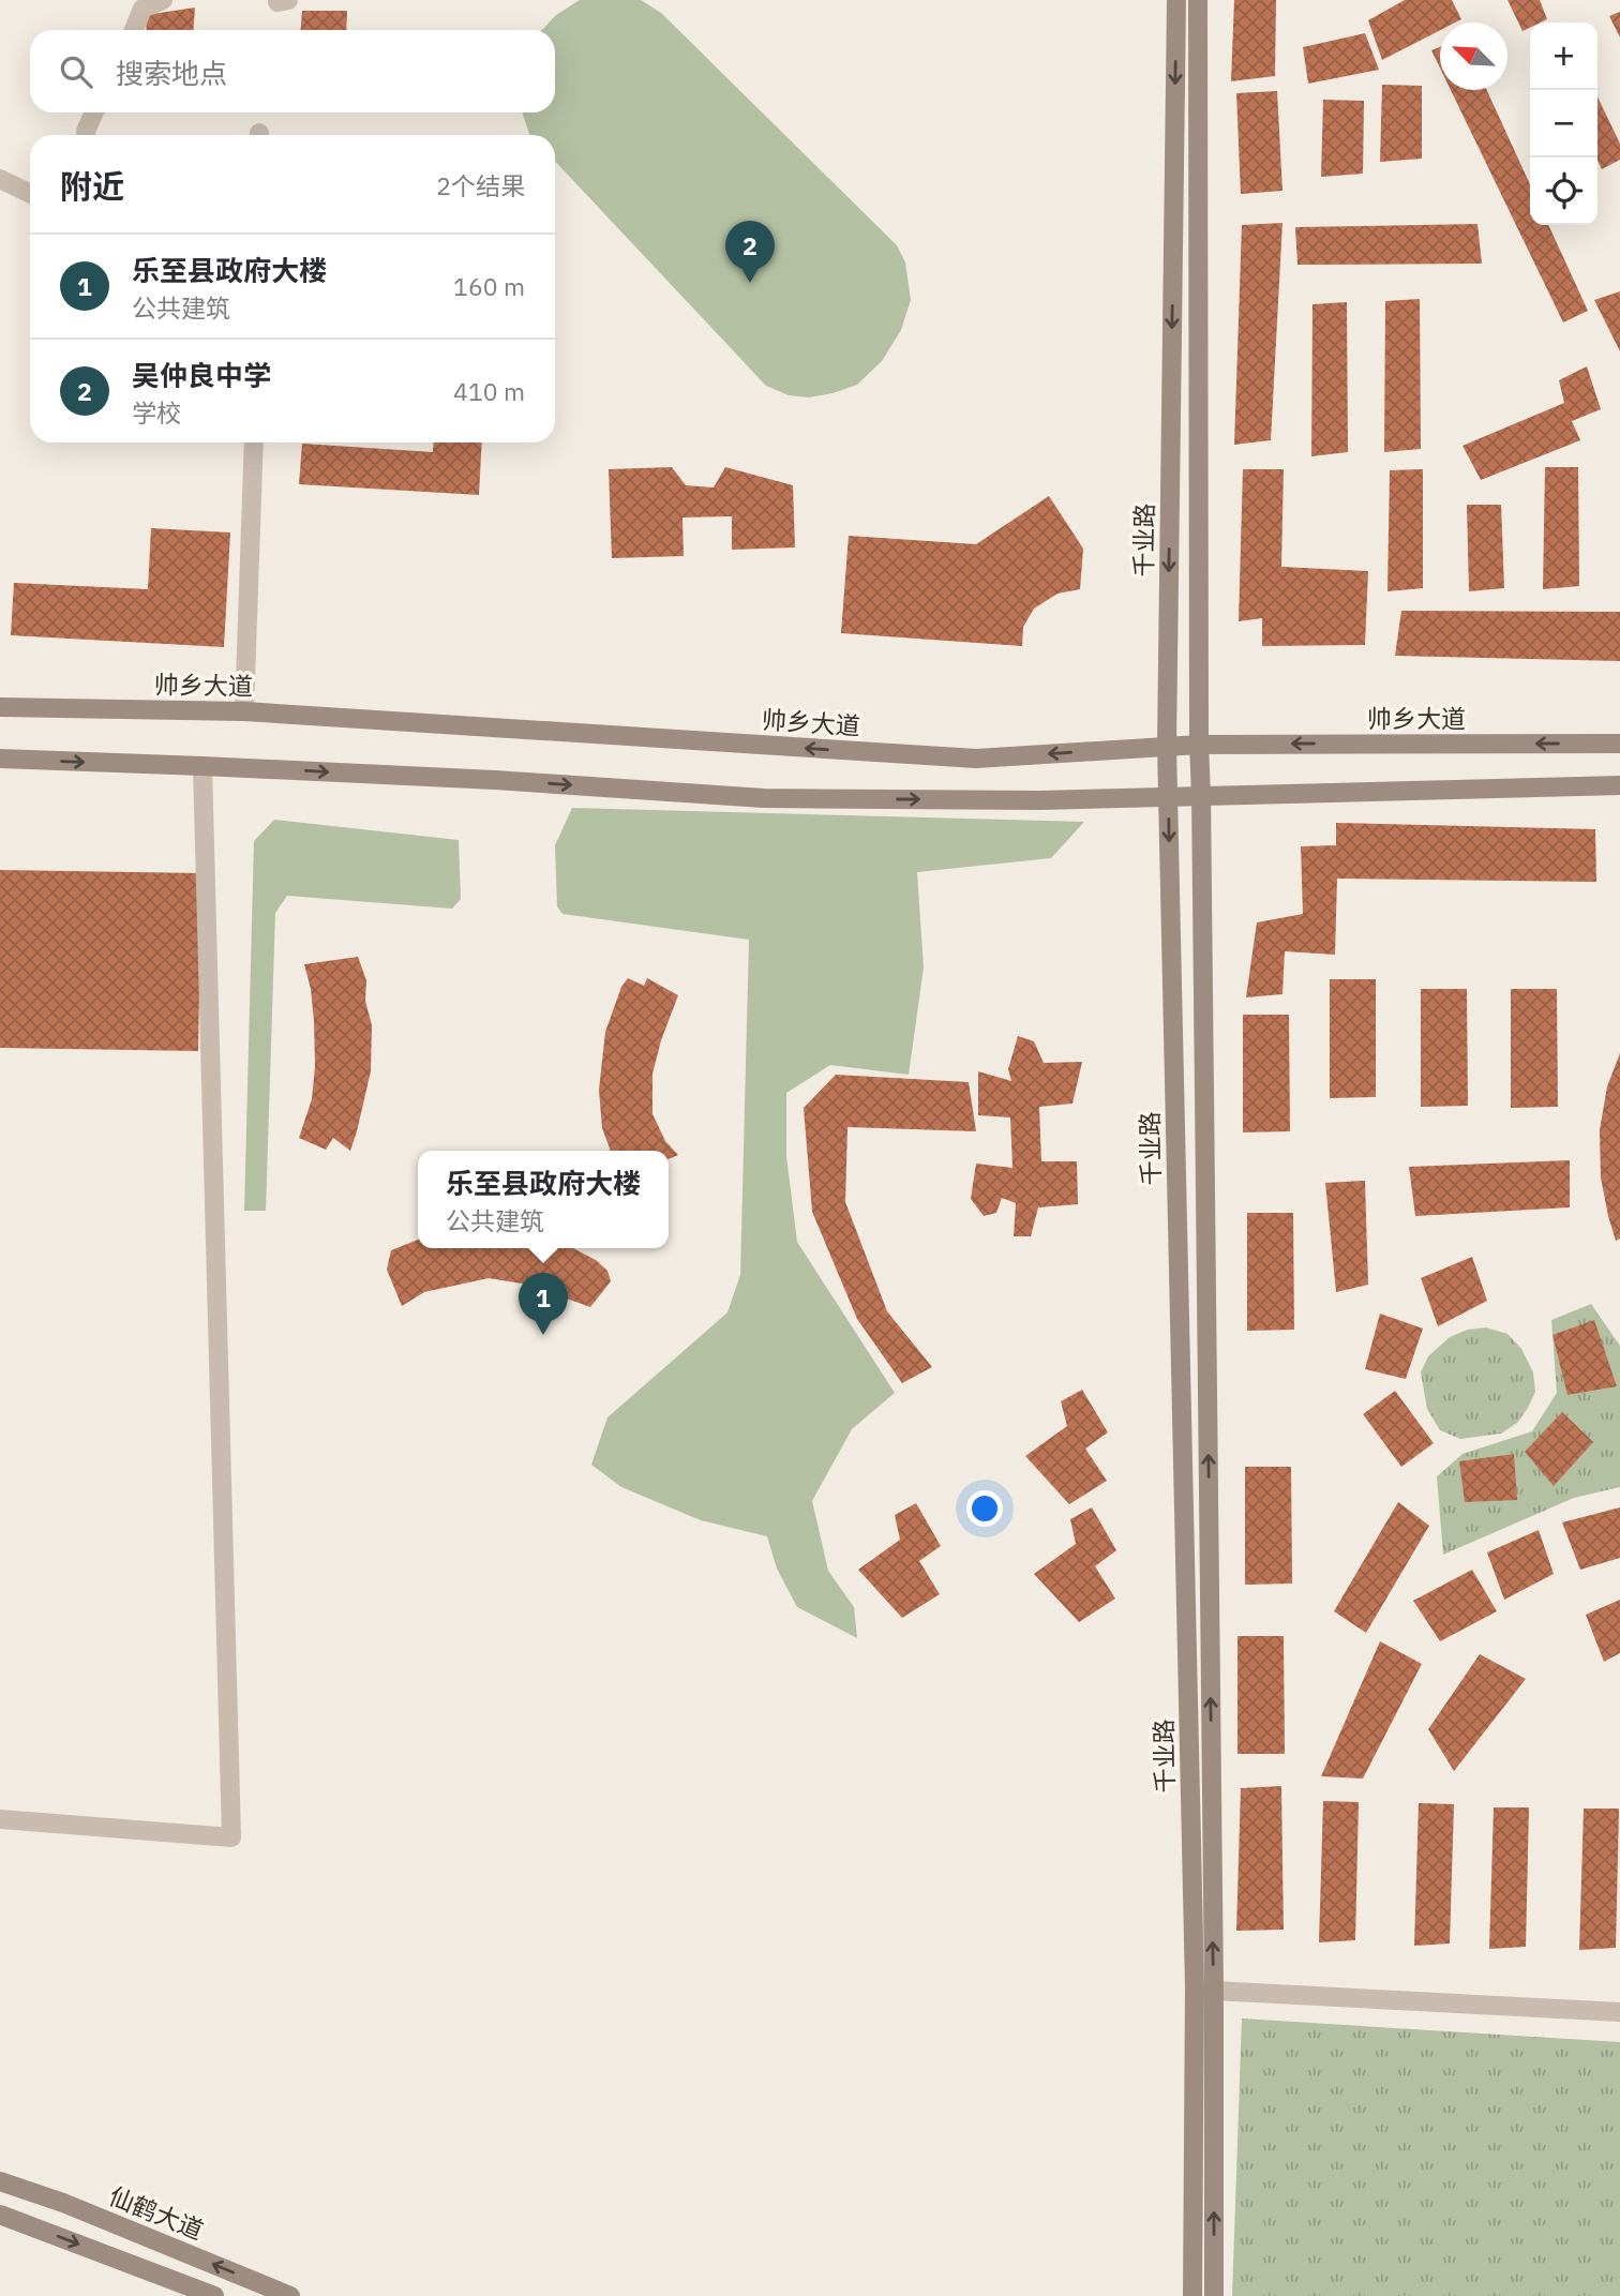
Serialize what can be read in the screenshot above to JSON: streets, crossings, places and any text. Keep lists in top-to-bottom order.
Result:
{
  "streets": {
    "main road": ["千业路", "帅乡大道", "仙鹤大道"]
  },
  "crossings": [
    ["千业路", "帅乡大道"]
  ],
  "north": "top left",
  "page": {
    "map_buttons": ["+", "−"],
    "search": "搜索地点",
    "heading": ["附近", "2个结果"],
    "pins": ["2", "1"],
    "list": [
      {
        "mark": "1",
        "name": "乐至县政府大楼",
        "note": "公共建筑",
        "value": "160 m"
      },
      {
        "mark": "2",
        "name": "吴仲良中学",
        "note": "学校",
        "value": "410 m"
      }
    ],
    "popup": ["乐至县政府大楼", "公共建筑"]
  }
}
